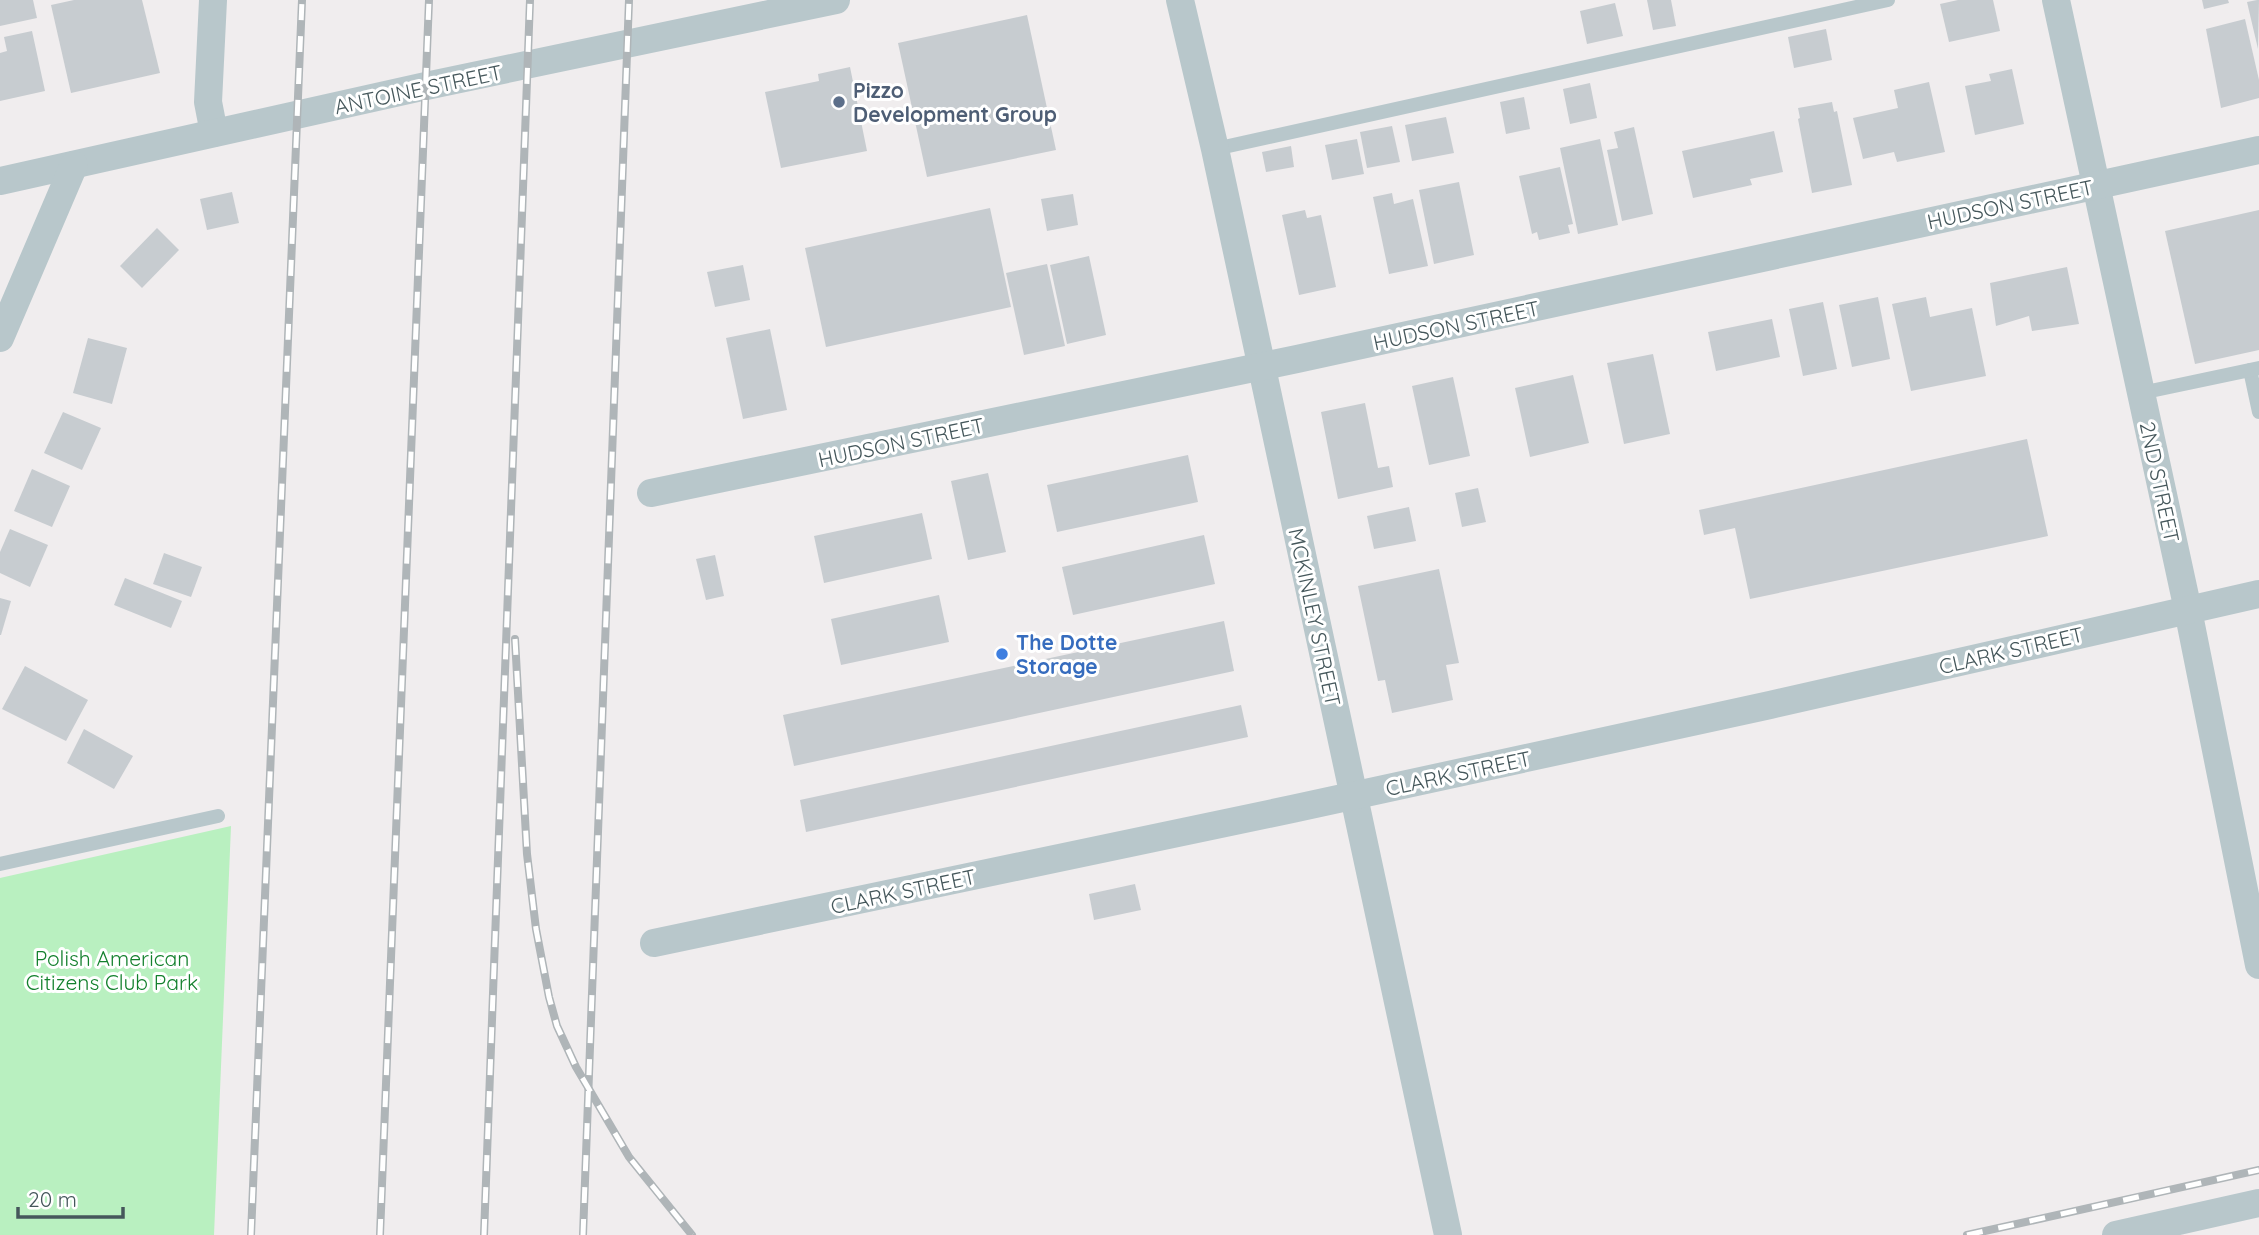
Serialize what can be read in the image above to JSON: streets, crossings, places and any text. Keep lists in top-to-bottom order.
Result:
{
  "streets": {
    "street": [
      "ANTOINE STREET",
      "HUDSON STREET",
      "2ND STREET",
      "MCKINLEY STREET",
      "CLARK STREET"
    ]
  },
  "crossings": [
    ["HUDSON STREET", "2ND STREET"],
    ["HUDSON STREET", "MCKINLEY STREET"],
    ["2ND STREET", "CLARK STREET"],
    ["MCKINLEY STREET", "CLARK STREET"]
  ],
  "parks": ["Polish American Citizens Club Park"],
  "places": ["Pizzo Development Group", "The Dotte Storage"],
  "scale_bar": "20 m"
}
